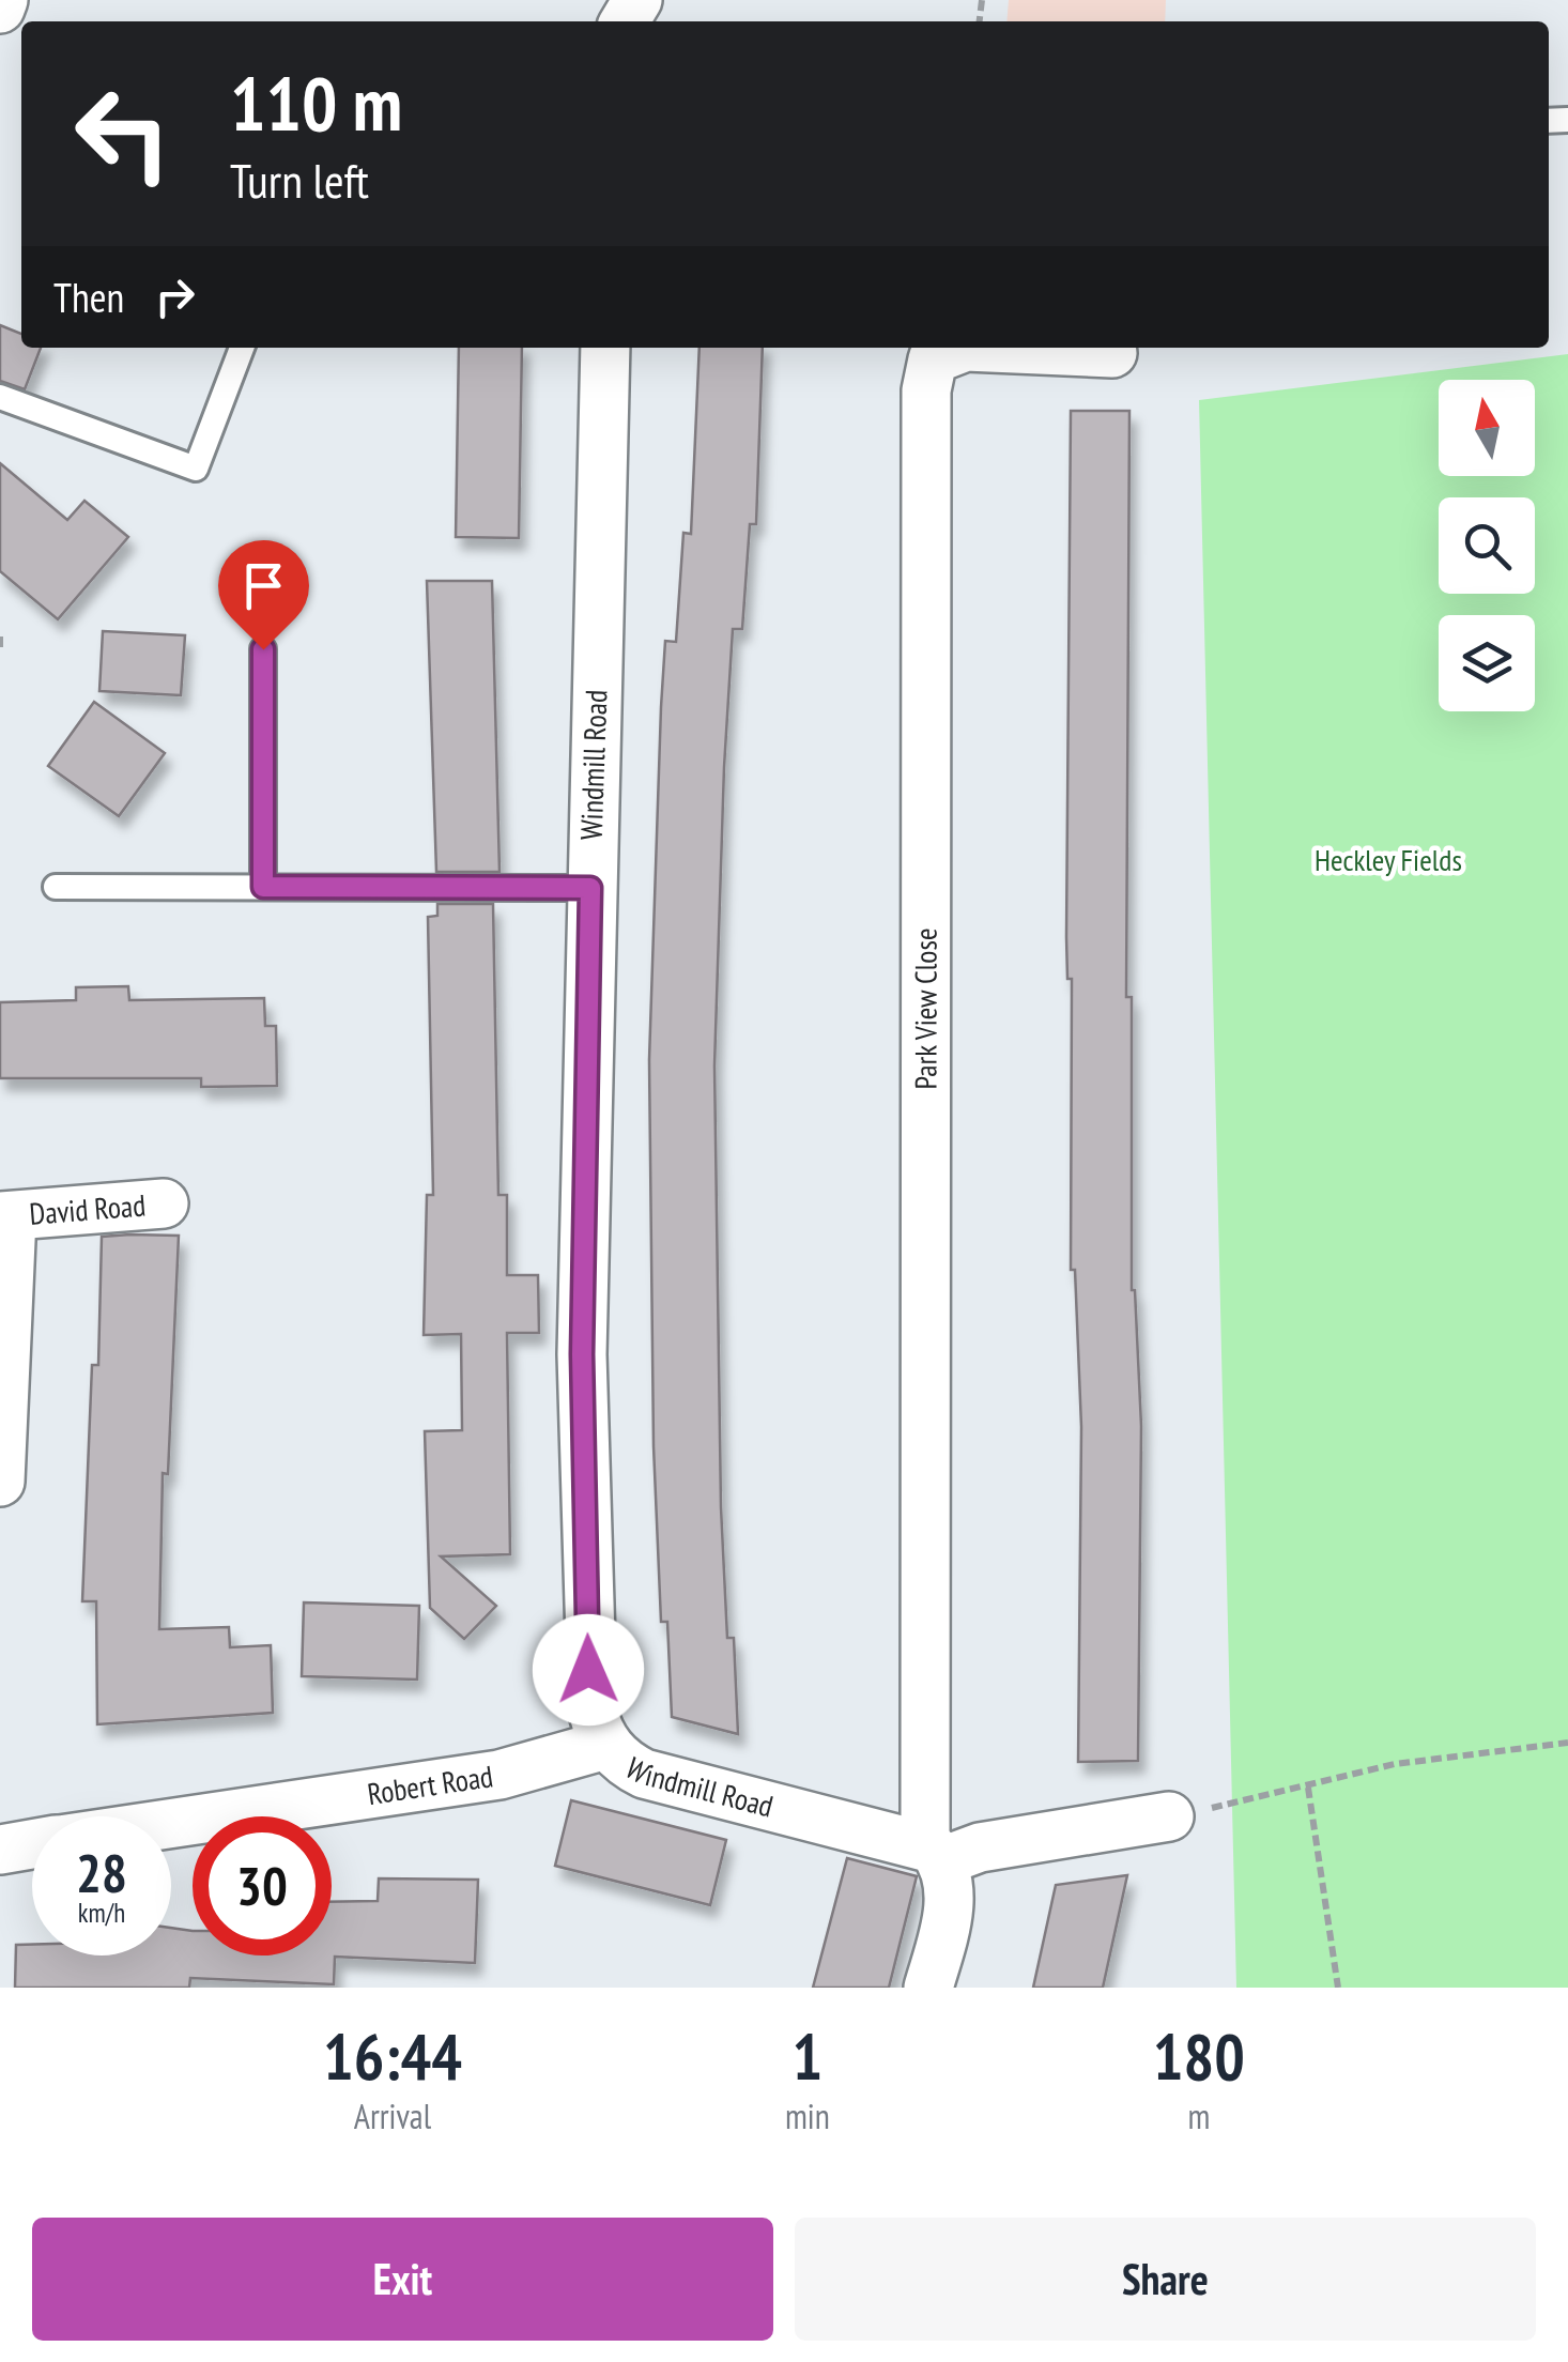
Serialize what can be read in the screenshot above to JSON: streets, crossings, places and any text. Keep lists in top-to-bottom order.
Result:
{
  "streets": {
    "street": [
      "Windmill Road",
      "Park View Close",
      "David Road",
      "Robert Road"
    ]
  },
  "crossings": [
    ["Windmill Road", "Park View Close"],
    ["Windmill Road", "Robert Road"]
  ],
  "parks": ["Heckley Fields"],
  "north": "top",
  "page": {
    "turn": ["110 m", "Turn left"],
    "then": "Then",
    "speed": "28 km/h",
    "limit": "30",
    "eta": [
      "16:44",
      "Arrival",
      "1",
      "min",
      "180",
      "m"
    ],
    "buttons": ["Exit", "Share"]
  }
}
